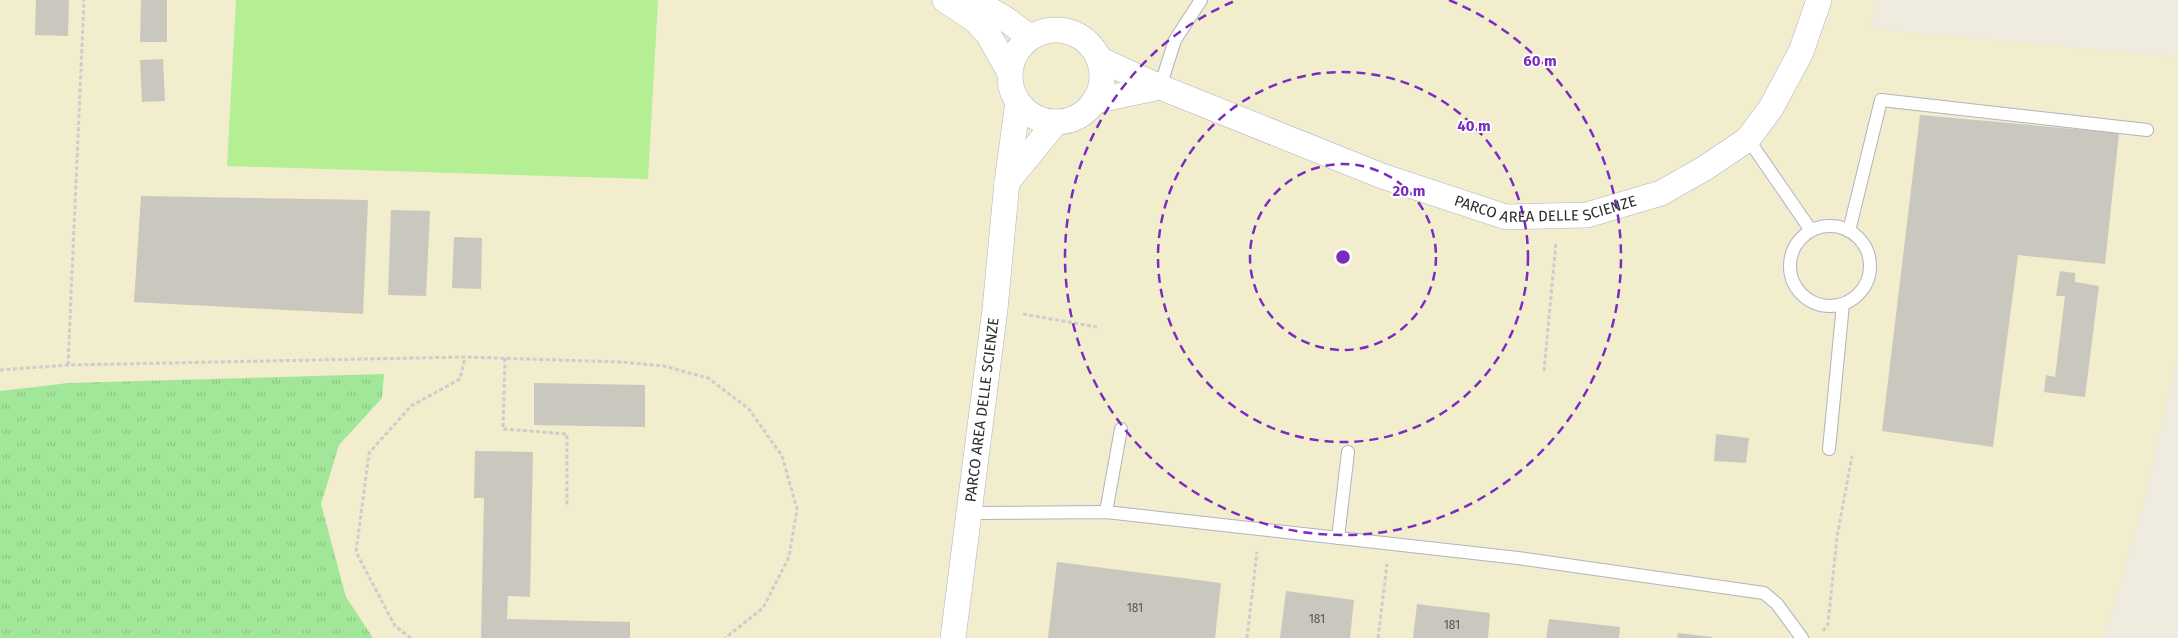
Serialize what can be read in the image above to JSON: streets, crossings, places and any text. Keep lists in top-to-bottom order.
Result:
{
  "streets": {
    "street": ["PARCO AREA DELLE SCIENZE"]
  },
  "house_numbers": ["181", "181", "181"],
  "rings": ["60 m", "40 m", "20 m"]
}
